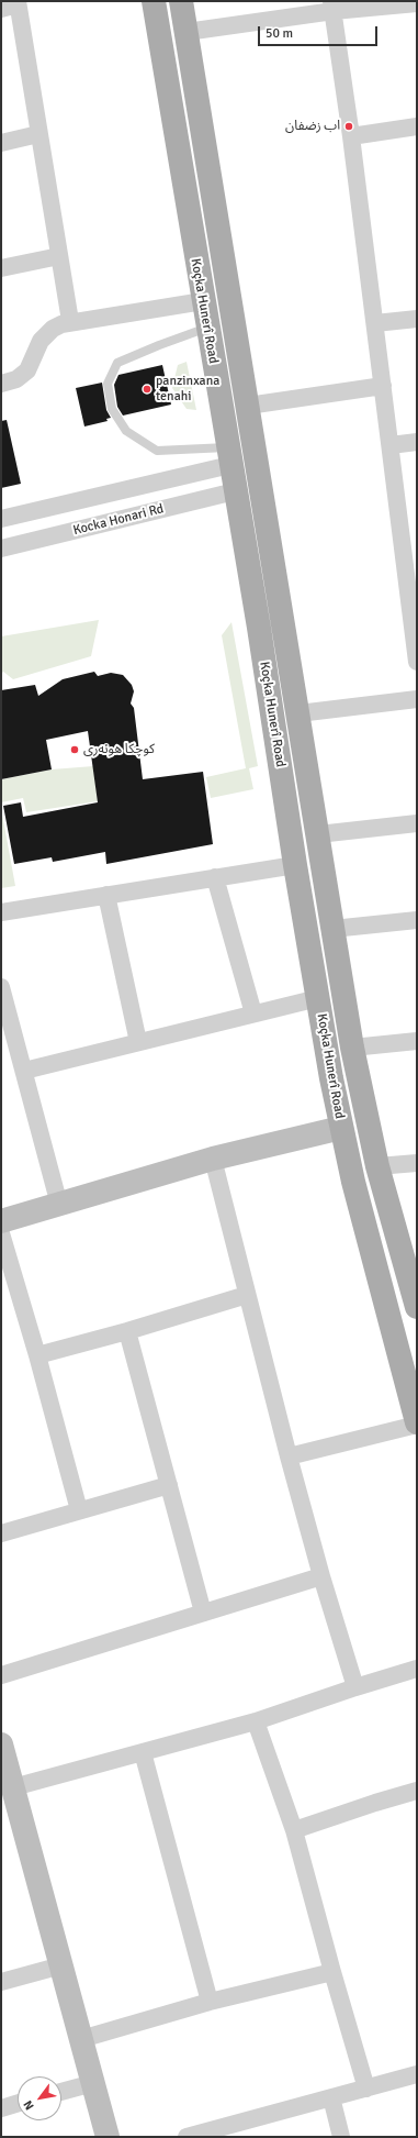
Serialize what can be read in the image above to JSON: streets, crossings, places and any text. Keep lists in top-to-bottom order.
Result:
{
  "streets": {
    "main road": ["Koçka Hunerî Road"],
    "street": ["Kocka Honari Rd"]
  },
  "crossings": [
    ["Koçka Hunerî Road", "Kocka Honari Rd"]
  ],
  "places": ["اب زضفان", "panzinxana tenahi", "كوچكا هونەری"],
  "scale_bar": "50 m",
  "north": "bottom left"
}
